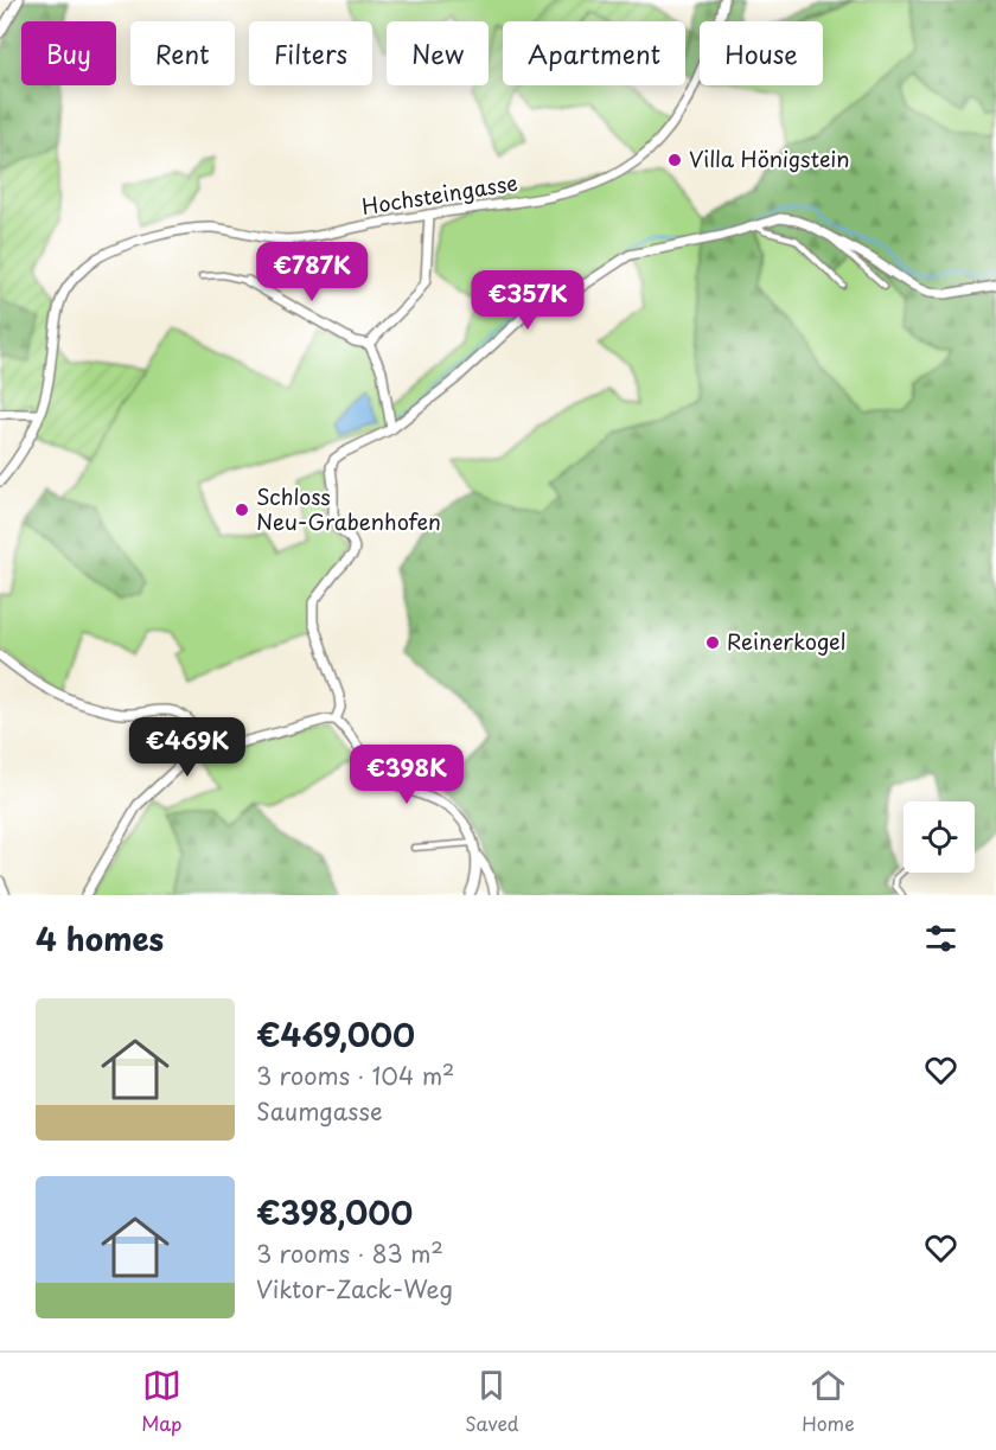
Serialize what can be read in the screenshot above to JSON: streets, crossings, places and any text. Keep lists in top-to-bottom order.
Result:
{
  "streets": {
    "street": ["Hochsteingasse"]
  },
  "places": ["Villa Hönigstein", "Schloss Neu-Grabenhofen", "Reinerkogel"],
  "page": {
    "chip": [
      "Buy",
      "Rent",
      "Filters",
      "New",
      "Apartment",
      "House"
    ],
    "price": [
      "€787K",
      "€357K",
      "€469K",
      "€398K"
    ],
    "heading": "4 homes",
    "list": [
      {
        "name": "€469,000",
        "note": "3 rooms · 104 m² · Saumgasse"
      },
      {
        "name": "€398,000",
        "note": "3 rooms · 83 m² · Viktor-Zack-Weg"
      }
    ],
    "tabs": ["Map", "Saved", "Home"]
  }
}
